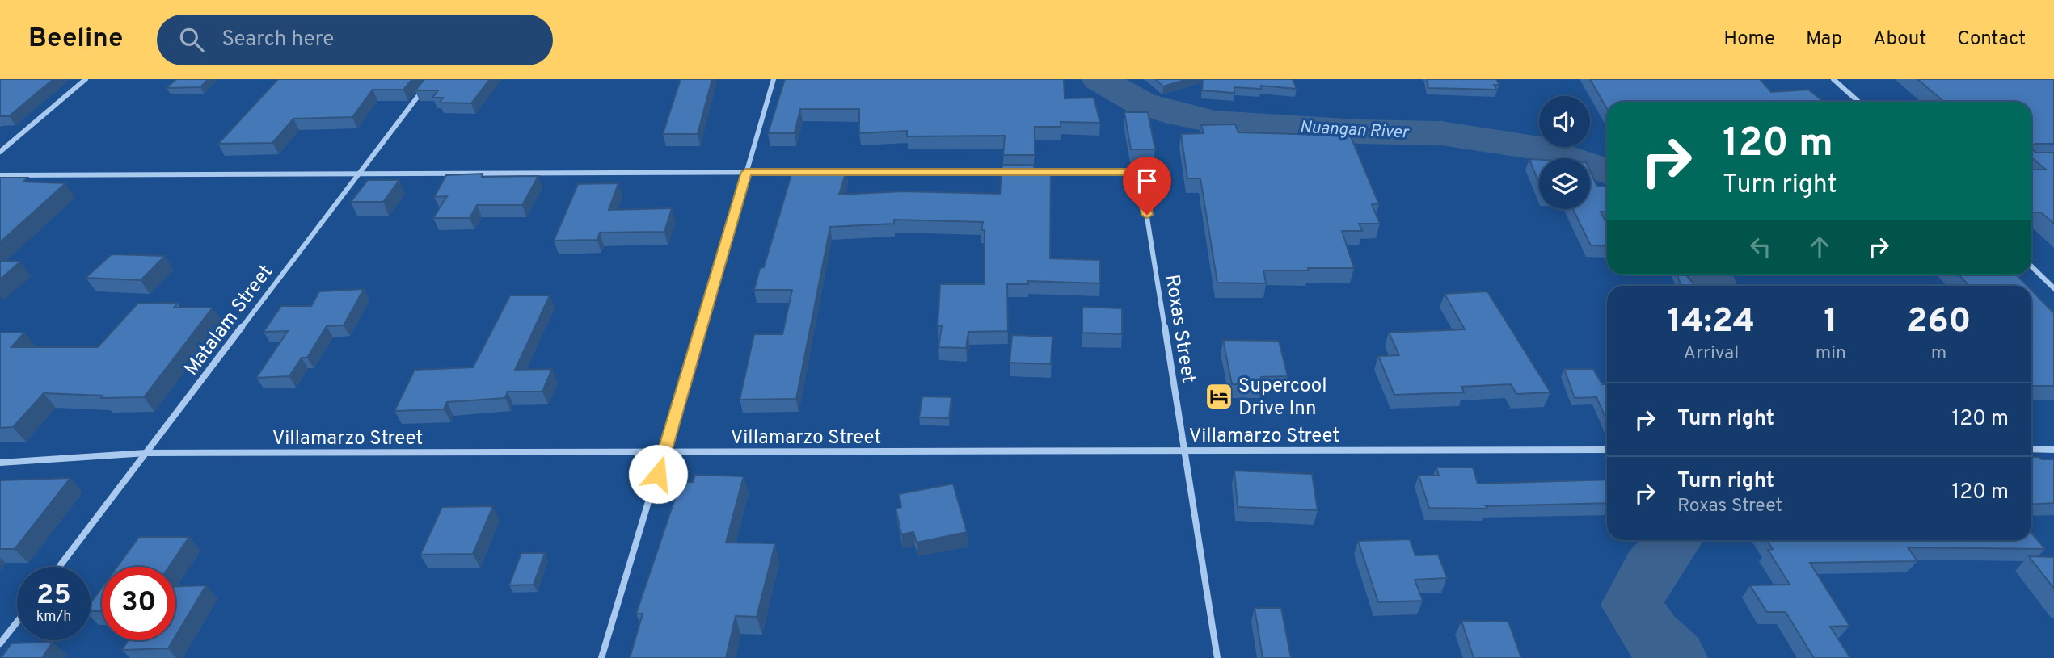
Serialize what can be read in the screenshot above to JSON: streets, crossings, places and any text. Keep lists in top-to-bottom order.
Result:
{
  "streets": {
    "street": ["Matalam Street", "Roxas Street", "Villamarzo Street"]
  },
  "crossings": [
    ["Matalam Street", "Villamarzo Street"],
    ["Roxas Street", "Villamarzo Street"]
  ],
  "water": ["Nuangan River"],
  "places": {
    "hotel": ["Supercool Drive Inn"]
  },
  "page": {
    "header": "Beeline",
    "search": "Search here",
    "nav": [
      "Home",
      "Map",
      "About",
      "Contact"
    ],
    "turn": ["120 m", "Turn right"],
    "eta": [
      "14:24",
      "Arrival",
      "1",
      "min",
      "260",
      "m"
    ],
    "list": [
      {
        "name": "Turn right",
        "value": "120 m"
      },
      {
        "name": "Turn right",
        "note": "Roxas Street",
        "value": "120 m"
      }
    ],
    "speed": "25 km/h",
    "limit": "30"
  }
}
